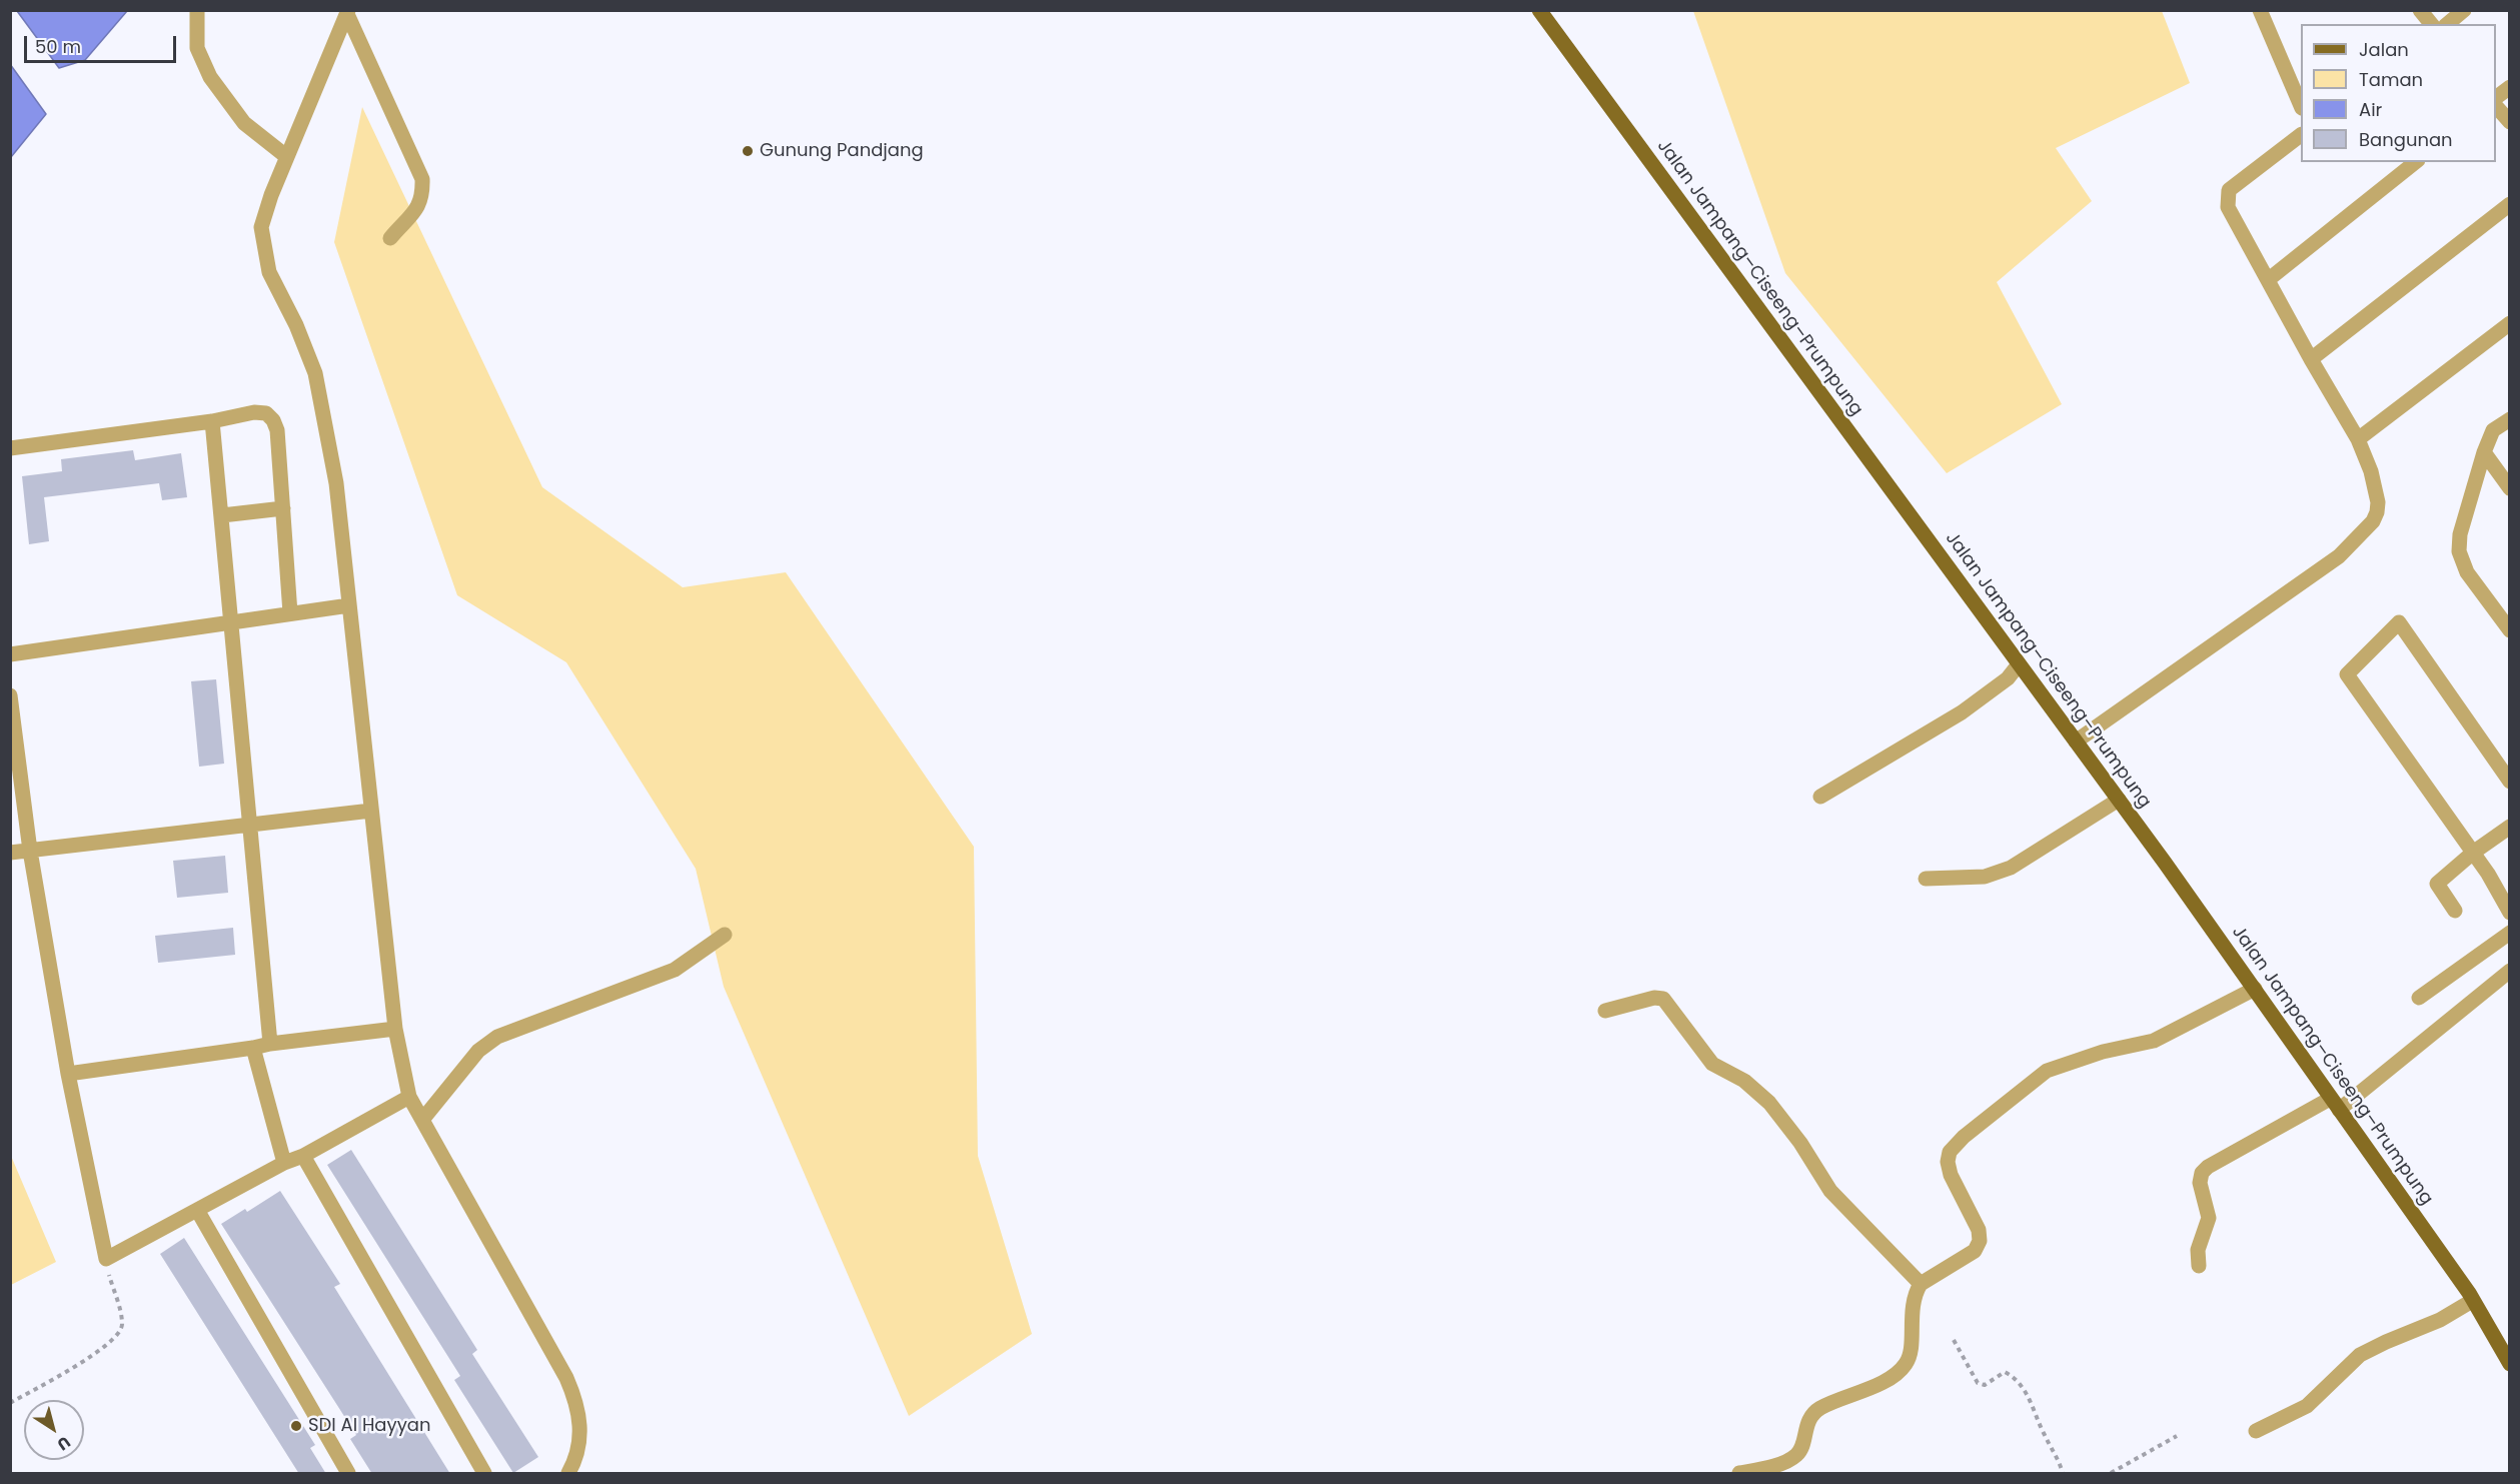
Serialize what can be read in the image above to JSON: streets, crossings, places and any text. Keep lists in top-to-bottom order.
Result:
{
  "streets": {
    "main road": ["Jalan Jampang–Ciseeng–Prumpung"]
  },
  "places": ["Gunung Pandjang", "SDI Al Hayyan"],
  "legend": [
    "Jalan",
    "Taman",
    "Air",
    "Bangunan"
  ],
  "scale_bar": "50 m",
  "north": "bottom right"
}
